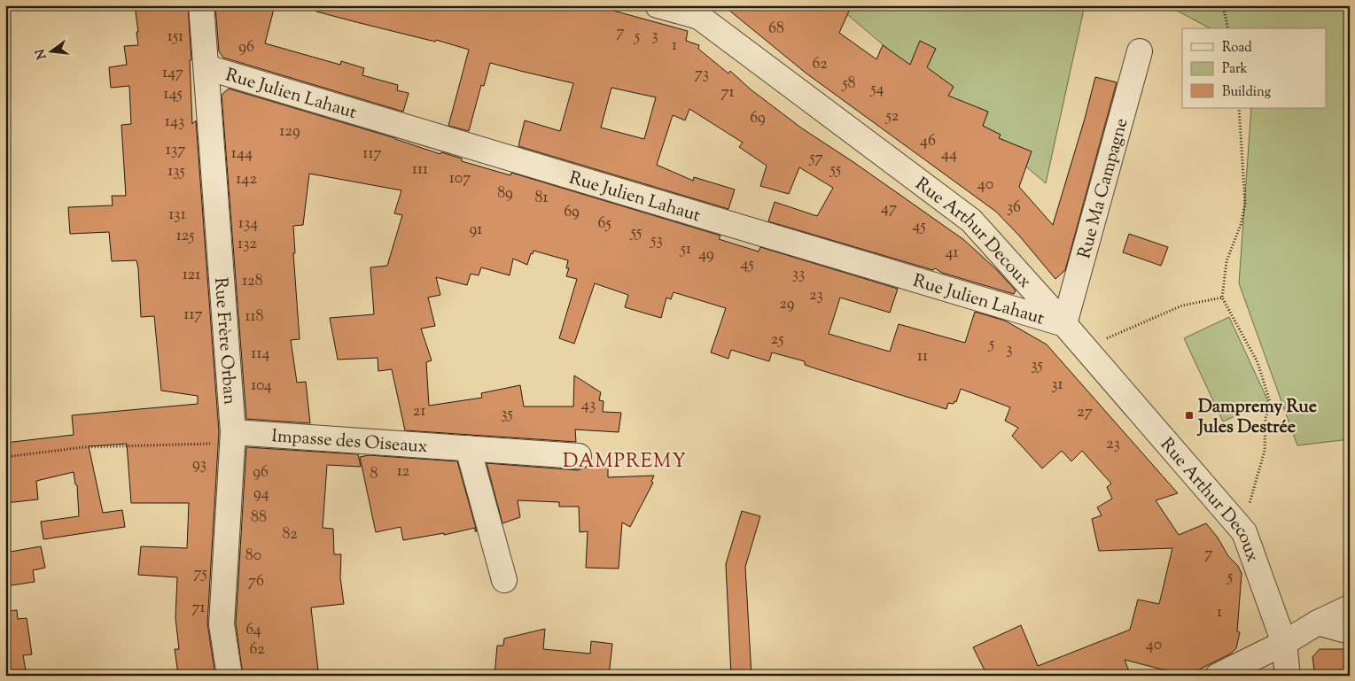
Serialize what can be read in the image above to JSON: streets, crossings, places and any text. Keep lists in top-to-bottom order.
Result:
{
  "streets": {
    "street": [
      "Rue Julien Lahaut",
      "Rue Ma Campagne",
      "Rue Arthur Decoux",
      "Rue Frère Orban",
      "Impasse des Oiseaux"
    ]
  },
  "crossings": [
    ["Rue Julien Lahaut", "Rue Ma Campagne"],
    ["Rue Julien Lahaut", "Rue Arthur Decoux"],
    ["Rue Julien Lahaut", "Rue Frère Orban"],
    ["Rue Ma Campagne", "Rue Arthur Decoux"],
    ["Rue Frère Orban", "Impasse des Oiseaux"]
  ],
  "districts": ["DAMPREMY"],
  "places": {
    "transit": ["Dampremy Rue Jules Destrée"]
  },
  "house_numbers": [
    "68",
    "7",
    "3",
    "151",
    "5",
    "1",
    "96",
    "62",
    "147",
    "73",
    "58",
    "54",
    "71",
    "145",
    "52",
    "69",
    "143",
    "129",
    "46",
    "137",
    "144",
    "117",
    "44",
    "57",
    "111",
    "55",
    "135",
    "107",
    "142",
    "40",
    "89",
    "81",
    "36",
    "47",
    "69",
    "131",
    "134",
    "65",
    "45",
    "91",
    "55",
    "125",
    "53",
    "132",
    "51",
    "41",
    "49",
    "45",
    "33",
    "121",
    "128",
    "23",
    "29",
    "117",
    "118",
    "25",
    "5",
    "3",
    "114",
    "11",
    "35",
    "31",
    "104",
    "43",
    "21",
    "27",
    "35",
    "23",
    "93",
    "12",
    "96",
    "8",
    "94",
    "88",
    "82",
    "7",
    "80",
    "75",
    "5",
    "76",
    "71",
    "1",
    "64",
    "40",
    "62"
  ],
  "legend": ["Road", "Park", "Building"],
  "north": "left"
}
